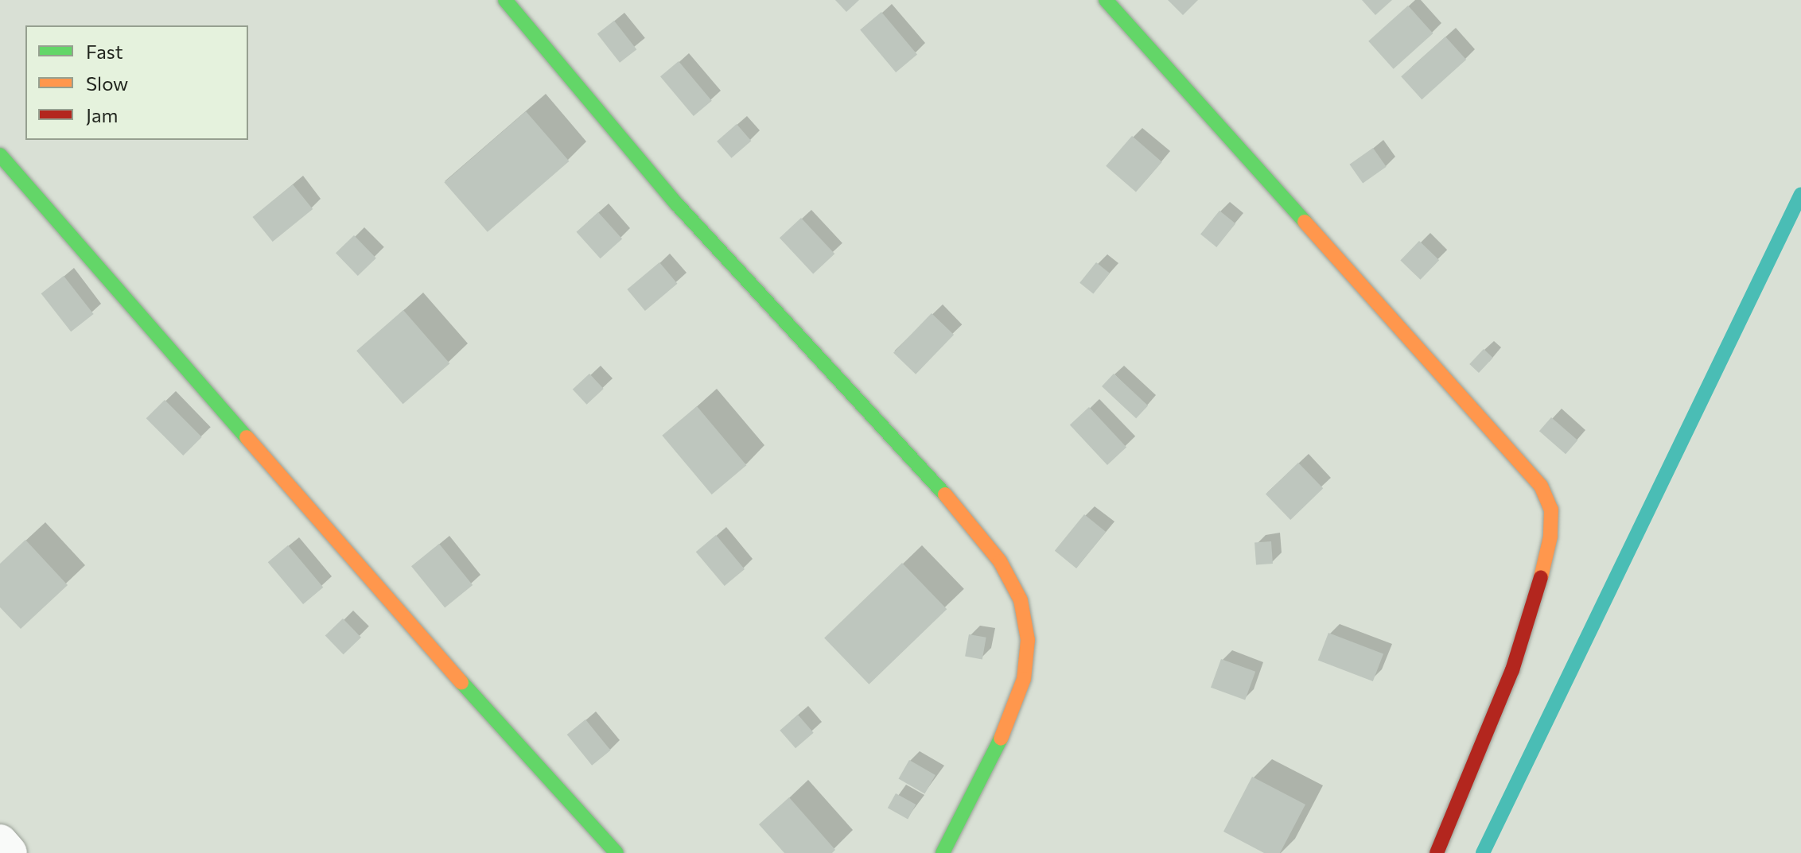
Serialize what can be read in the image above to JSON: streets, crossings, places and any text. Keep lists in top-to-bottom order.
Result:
{
  "legend": ["Fast", "Slow", "Jam"]
}
